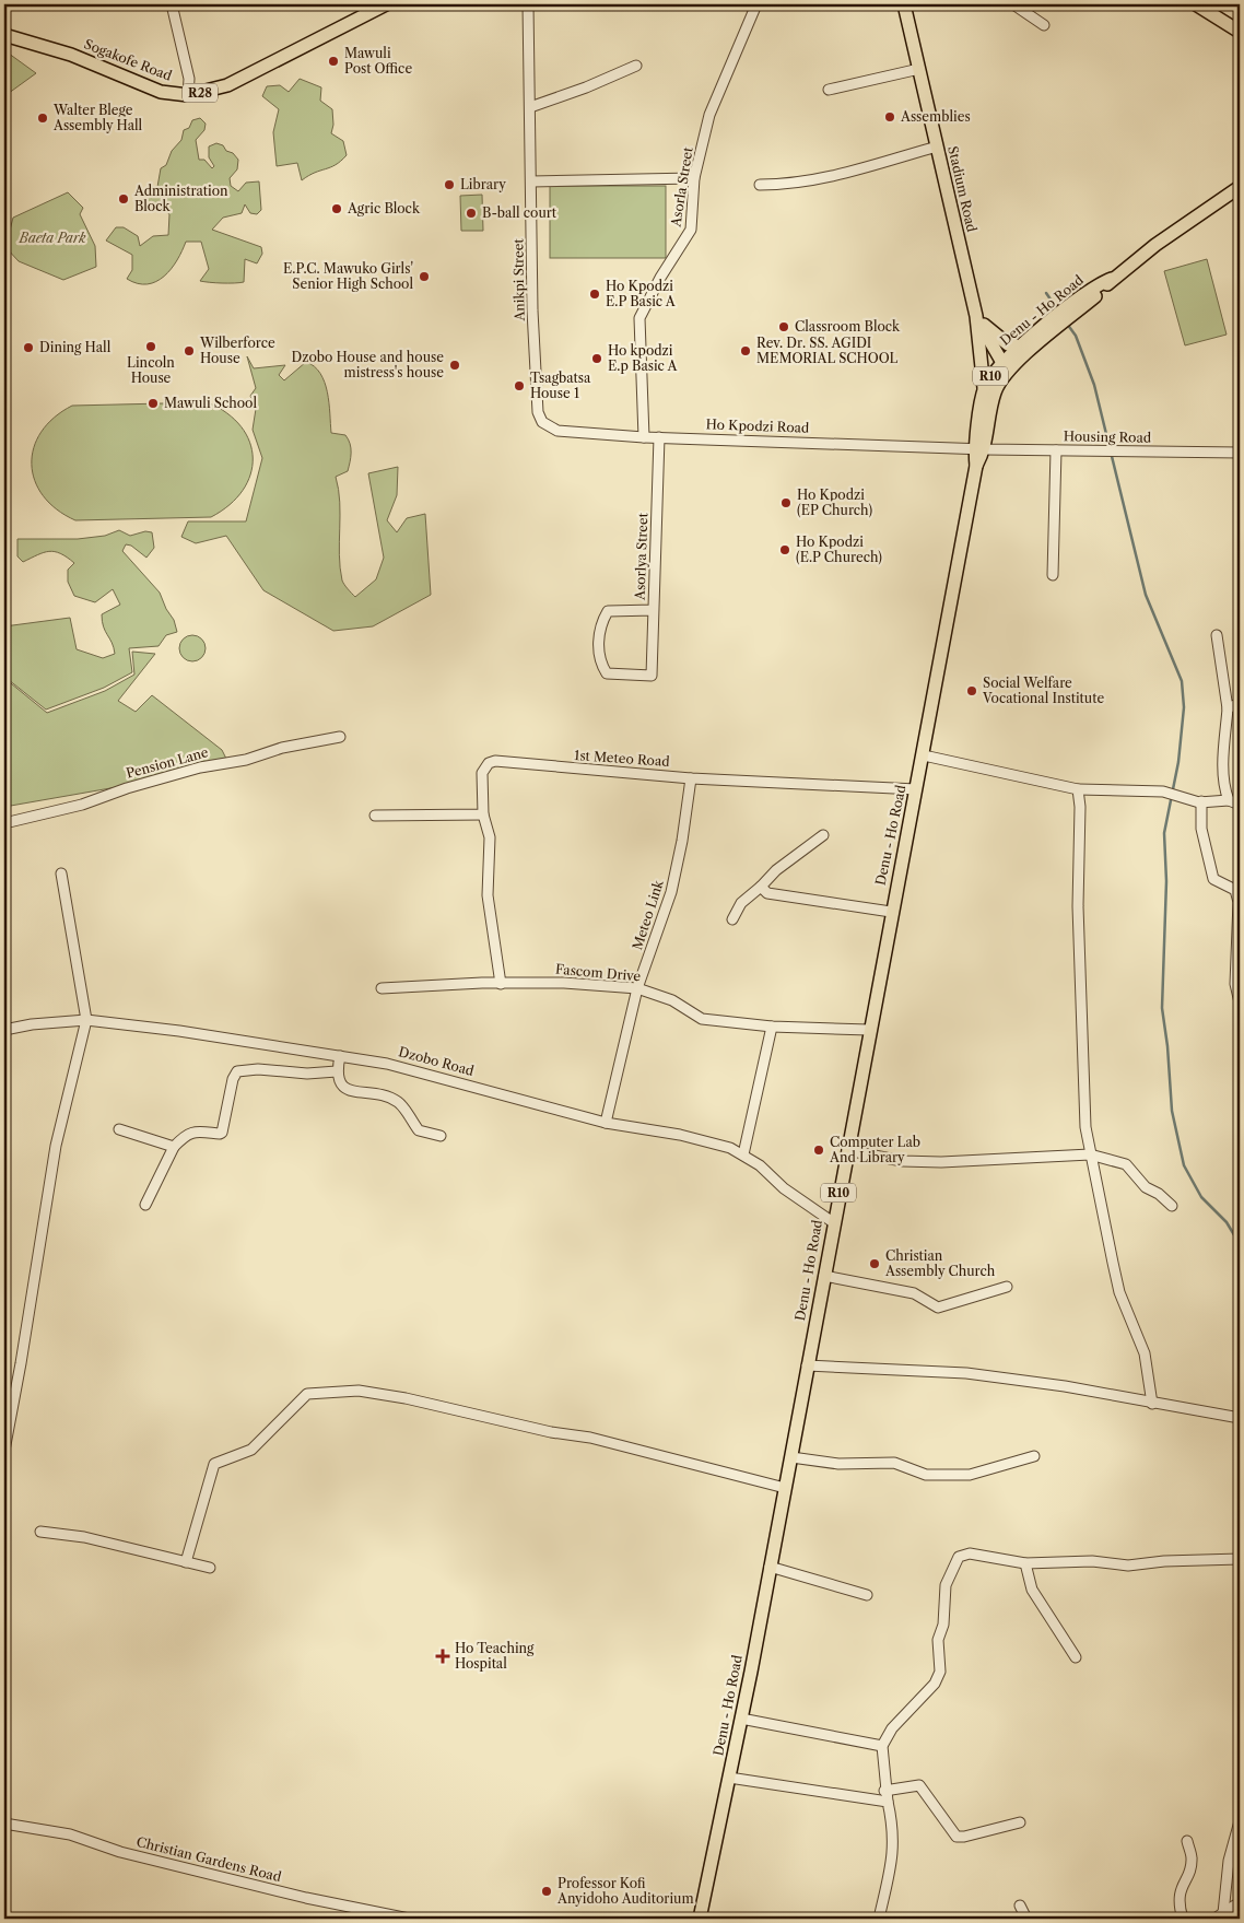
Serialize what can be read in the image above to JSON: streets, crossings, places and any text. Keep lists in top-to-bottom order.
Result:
{
  "streets": {
    "main road": [
      "Sogakofe Road",
      "R28",
      "Stadium Road",
      "Denu - Ho Road",
      "R10"
    ],
    "street": [
      "Asorla Street",
      "Anikpi Street",
      "Ho Kpodzi Road",
      "Housing Road",
      "Asorlya Street",
      "1st Meteo Road",
      "Pension Lane",
      "Meteo Link",
      "Fascom Drive",
      "Dzobo Road",
      "Christian Gardens Road"
    ]
  },
  "crossings": [
    ["Asorla Street", "Ho Kpodzi Road"],
    ["Stadium Road", "Denu - Ho Road"],
    ["Anikpi Street", "Ho Kpodzi Road"],
    ["Denu - Ho Road", "Ho Kpodzi Road"],
    ["Denu - Ho Road", "Housing Road"],
    ["Denu - Ho Road", "1st Meteo Road"],
    ["Denu - Ho Road", "Fascom Drive"],
    ["Denu - Ho Road", "Dzobo Road"],
    ["Ho Kpodzi Road", "Housing Road"],
    ["Ho Kpodzi Road", "Asorlya Street"],
    ["1st Meteo Road", "Meteo Link"],
    ["Meteo Link", "Fascom Drive"],
    ["Meteo Link", "Dzobo Road"]
  ],
  "parks": ["Baeta Park"],
  "places": {
    "other": [
      "Mawuli Post Office",
      "Assemblies",
      "Walter Blege Assembly Hall",
      "Library",
      "Administration Block",
      "Agric Block",
      "B-ball court",
      "E.P.C. Mawuko Girls' Senior High School",
      "Ho Kpodzi E.P Basic A",
      "Classroom Block",
      "Lincoln House",
      "Dining Hall",
      "Wilberforce House",
      "Rev. Dr. SS. AGIDI MEMORIAL SCHOOL",
      "Ho kpodzi E.p Basic A",
      "Dzobo House and house mistress's house",
      "Tsagbatsa House 1",
      "Mawuli School",
      "Ho Kpodzi (EP Church)",
      "Ho Kpodzi (E.P Churech)",
      "Social Welfare Vocational Institute",
      "Computer Lab And Library",
      "Christian Assembly Church",
      "Professor Kofi Anyidoho Auditorium"
    ],
    "health": ["Ho Teaching Hospital"]
  }
}
